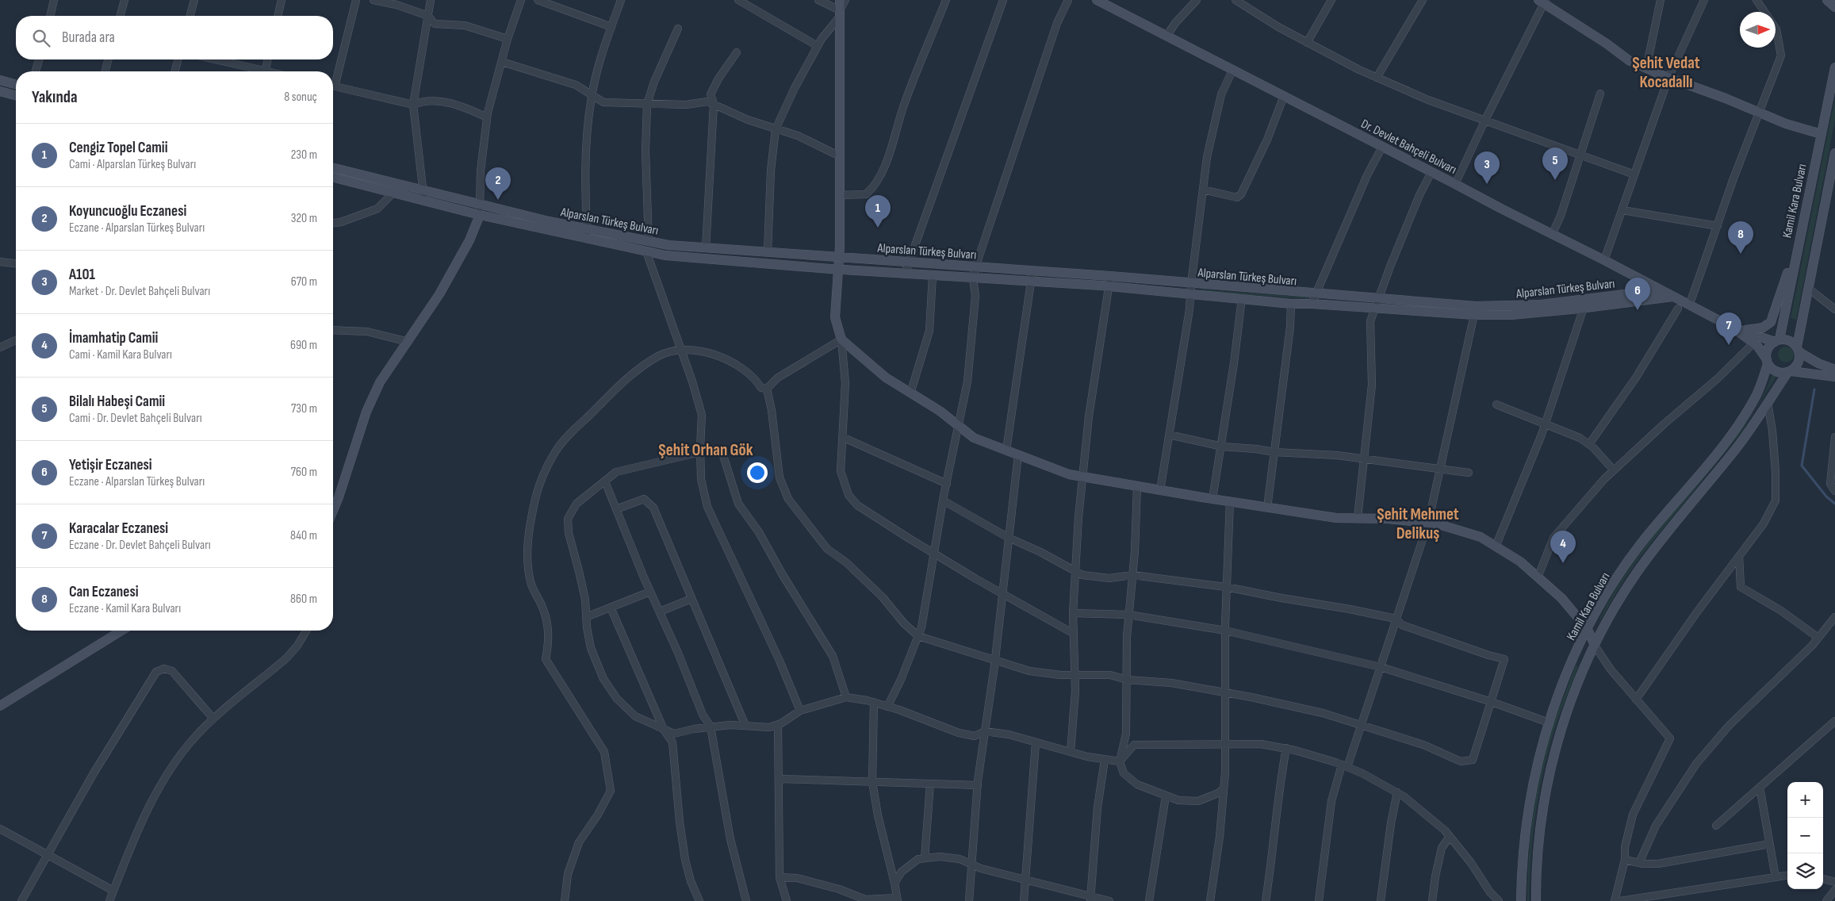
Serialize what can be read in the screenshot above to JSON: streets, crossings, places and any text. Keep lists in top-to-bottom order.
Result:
{
  "streets": {
    "main road": ["Dr. Devlet Bahçeli Bulvarı", "Kamil Kara Bulvarı", "Alparslan Türkeş Bulvarı"]
  },
  "crossings": [
    ["Dr. Devlet Bahçeli Bulvarı", "Kamil Kara Bulvarı"],
    ["Dr. Devlet Bahçeli Bulvarı", "Alparslan Türkeş Bulvarı"]
  ],
  "districts": ["Şehit Vedat Kocadallı", "Şehit Orhan Gök", "Şehit Mehmet Delikuş"],
  "north": "right",
  "page": {
    "search": "Burada ara",
    "heading": ["Yakında", "8 sonuç"],
    "list": [
      {
        "mark": "1",
        "name": "Cengiz Topel Camii",
        "note": "Cami · Alparslan Türkeş Bulvarı",
        "value": "230 m"
      },
      {
        "mark": "2",
        "name": "Koyuncuoğlu Eczanesi",
        "note": "Eczane · Alparslan Türkeş Bulvarı",
        "value": "320 m"
      },
      {
        "mark": "3",
        "name": "A101",
        "note": "Market · Dr. Devlet Bahçeli Bulvarı",
        "value": "670 m"
      },
      {
        "mark": "4",
        "name": "İmamhatip Camii",
        "note": "Cami · Kamil Kara Bulvarı",
        "value": "690 m"
      },
      {
        "mark": "5",
        "name": "Bilalı Habeşi Camii",
        "note": "Cami · Dr. Devlet Bahçeli Bulvarı",
        "value": "730 m"
      },
      {
        "mark": "6",
        "name": "Yetişir Eczanesi",
        "note": "Eczane · Alparslan Türkeş Bulvarı",
        "value": "760 m"
      },
      {
        "mark": "7",
        "name": "Karacalar Eczanesi",
        "note": "Eczane · Dr. Devlet Bahçeli Bulvarı",
        "value": "840 m"
      },
      {
        "mark": "8",
        "name": "Can Eczanesi",
        "note": "Eczane · Kamil Kara Bulvarı",
        "value": "860 m"
      }
    ],
    "pins": [
      "5",
      "3",
      "2",
      "1",
      "8",
      "6",
      "7",
      "4"
    ],
    "map_buttons": ["+", "−"]
  }
}
